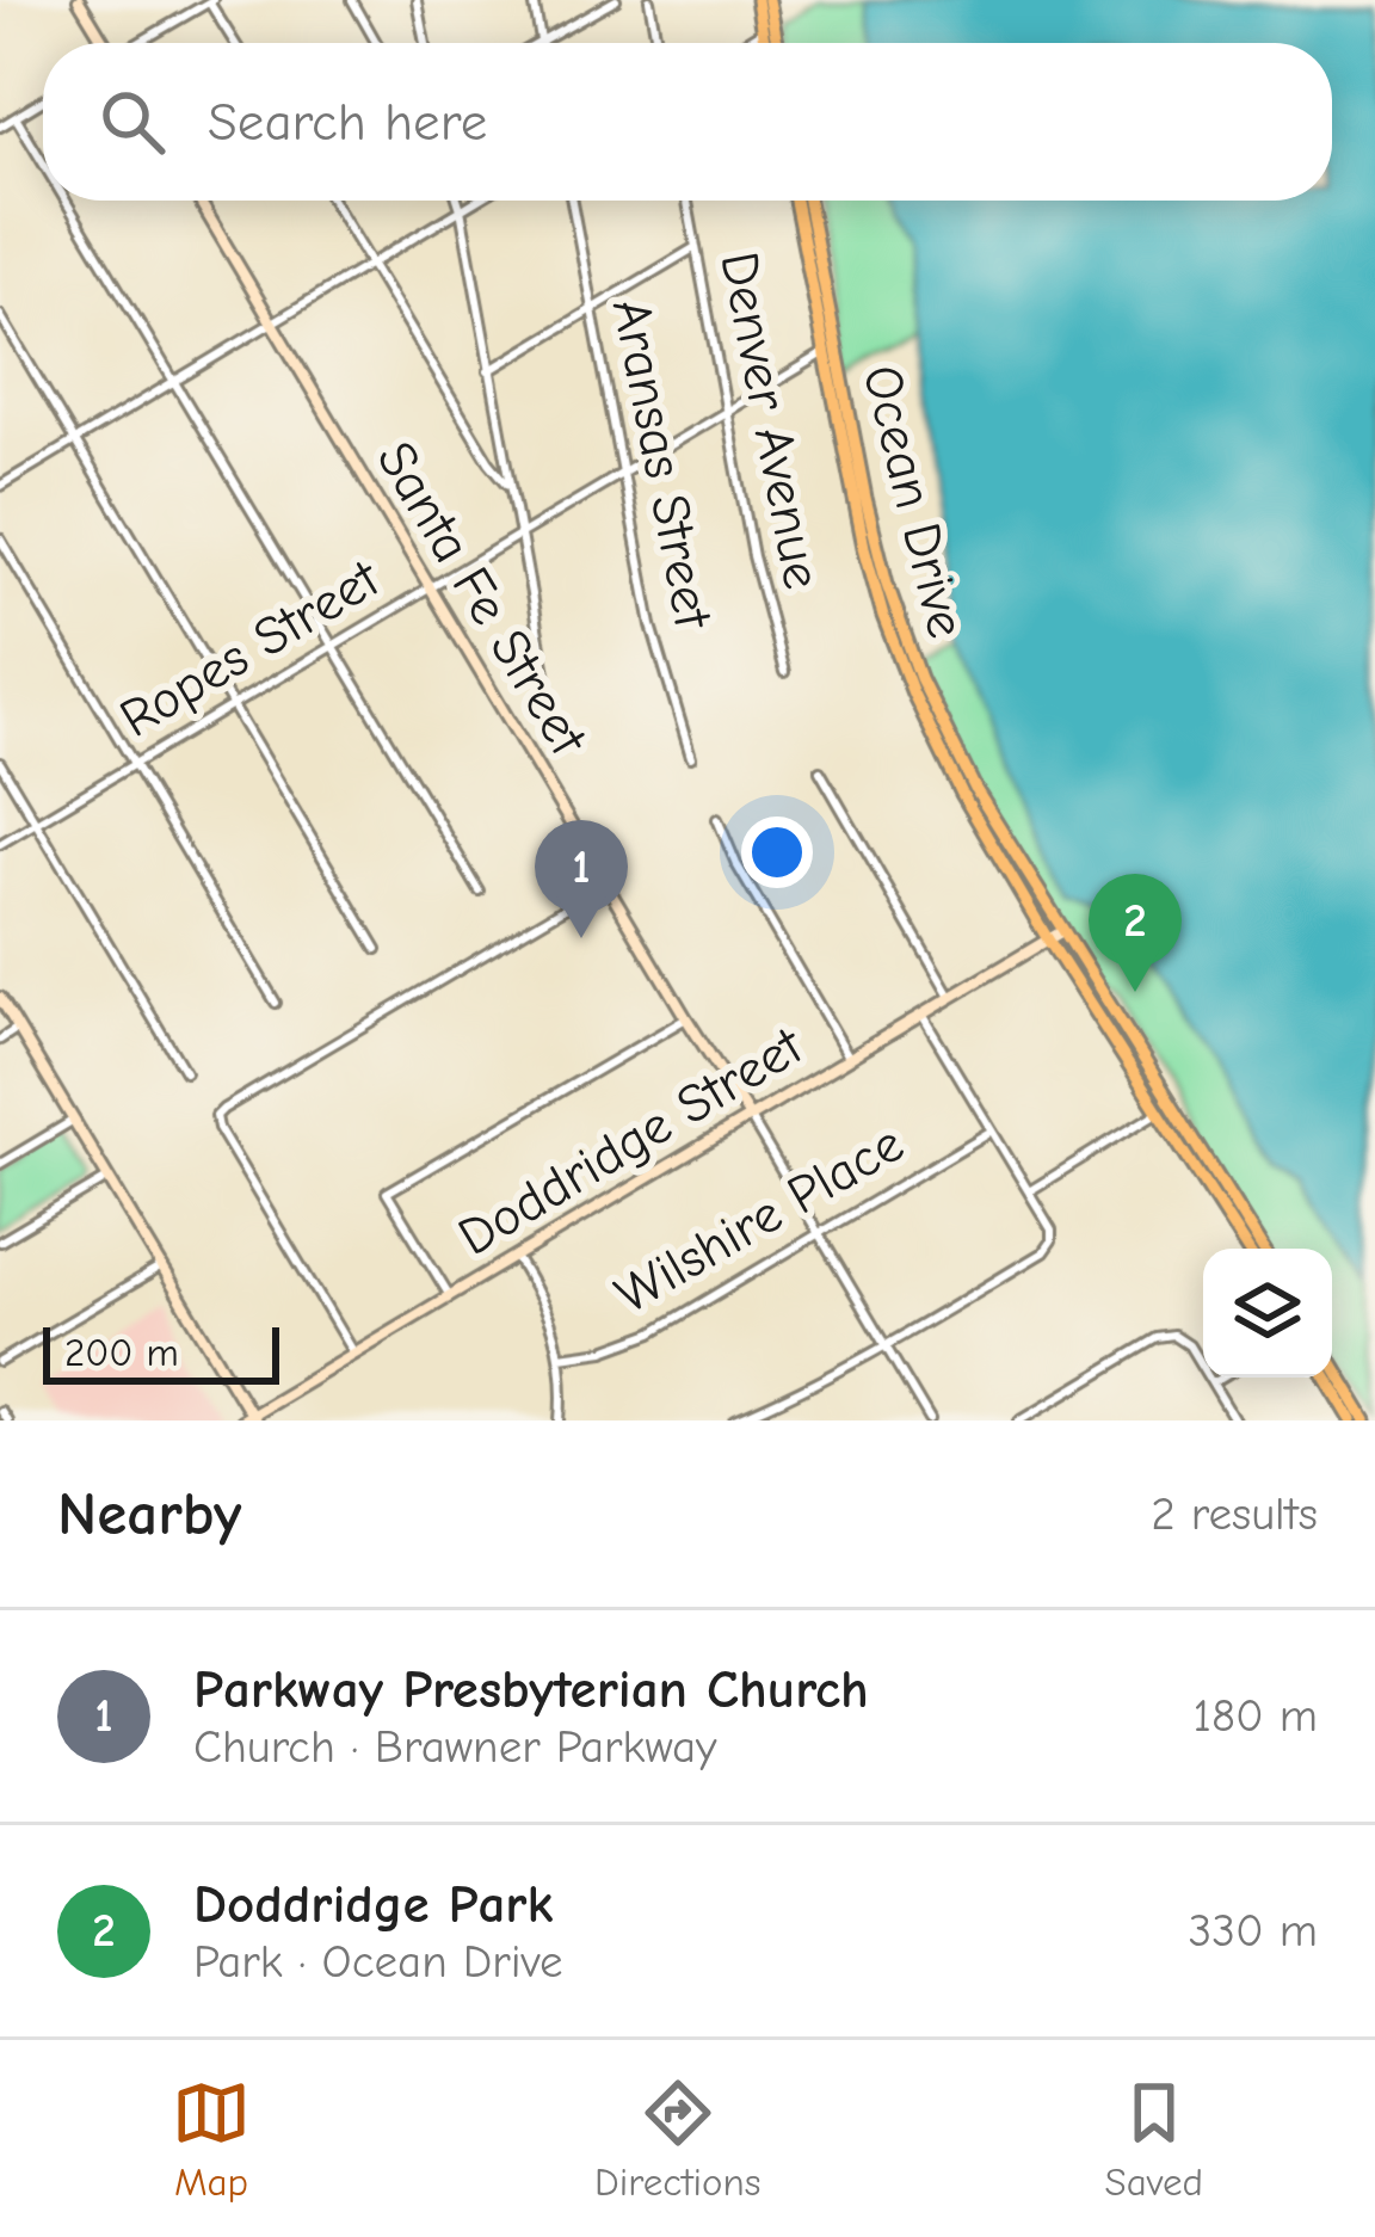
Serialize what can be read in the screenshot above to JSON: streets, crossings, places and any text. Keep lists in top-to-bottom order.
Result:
{
  "streets": {
    "main road": ["Ocean Drive", "Santa Fe Street", "Doddridge Street"],
    "street": [
      "Denver Avenue",
      "Aransas Street",
      "Ropes Street",
      "Wilshire Place"
    ]
  },
  "crossings": [
    ["Denver Avenue", "Ropes Street"],
    ["Aransas Street", "Ropes Street"],
    ["Ocean Drive", "Ropes Street"],
    ["Ocean Drive", "Doddridge Street"],
    ["Santa Fe Street", "Ropes Street"],
    ["Santa Fe Street", "Doddridge Street"],
    ["Santa Fe Street", "Wilshire Place"]
  ],
  "scale_bar": "200 m",
  "page": {
    "search": "Search here",
    "pins": ["1", "2"],
    "scale": "200 m",
    "heading": ["Nearby", "2 results"],
    "list": [
      {
        "mark": "1",
        "name": "Parkway Presbyterian Church",
        "note": "Church · Brawner Parkway",
        "value": "180 m"
      },
      {
        "mark": "2",
        "name": "Doddridge Park",
        "note": "Park · Ocean Drive",
        "value": "330 m"
      }
    ],
    "nav": ["Map", "Directions", "Saved"]
  }
}
